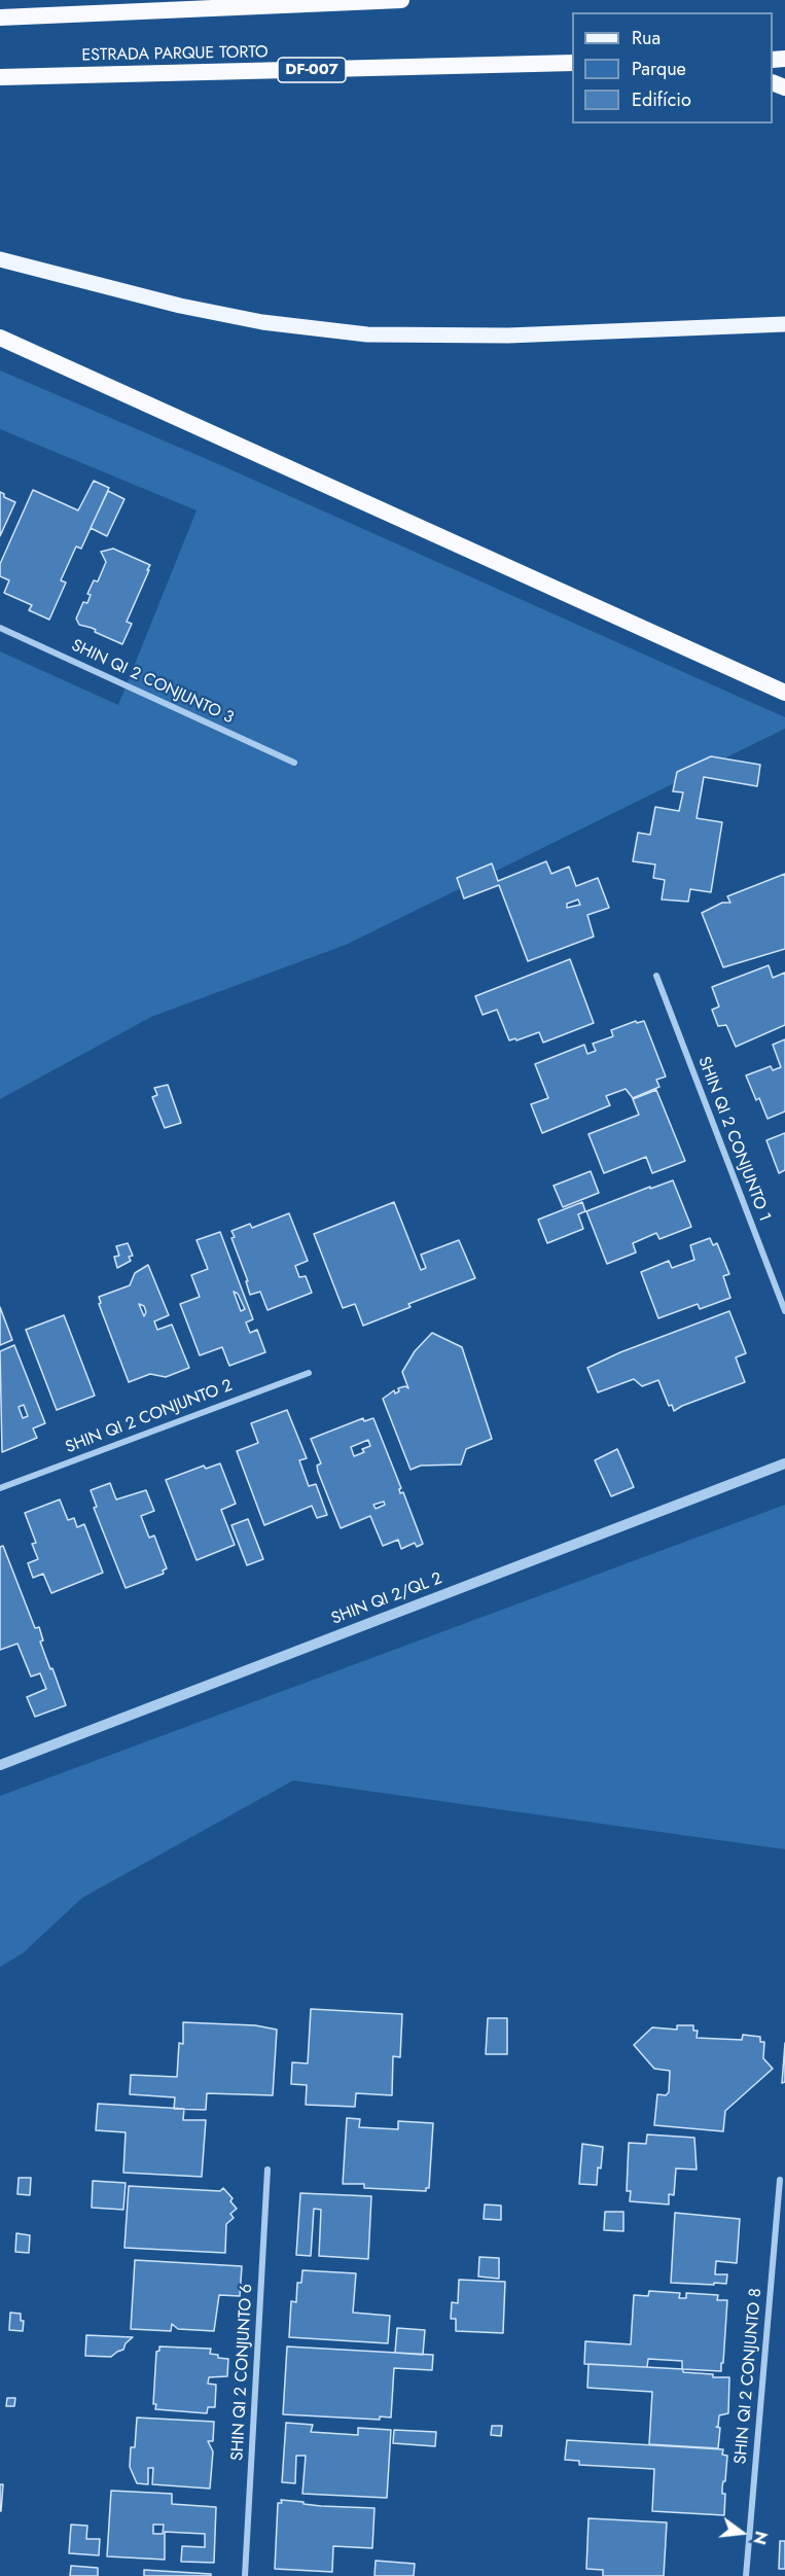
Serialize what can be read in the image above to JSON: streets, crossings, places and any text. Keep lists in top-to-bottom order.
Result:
{
  "streets": {
    "highway": ["ESTRADA PARQUE TORTO", "DF-007"],
    "street": [
      "SHIN QI 2 CONJUNTO 3",
      "SHIN QI 2 CONJUNTO 1",
      "SHIN QI 2 CONJUNTO 2",
      "SHIN QI 2/QL 2",
      "SHIN QI 2 CONJUNTO 6",
      "SHIN QI 2 CONJUNTO 8"
    ]
  },
  "legend": ["Rua", "Parque", "Edifício"],
  "north": "right"
}
